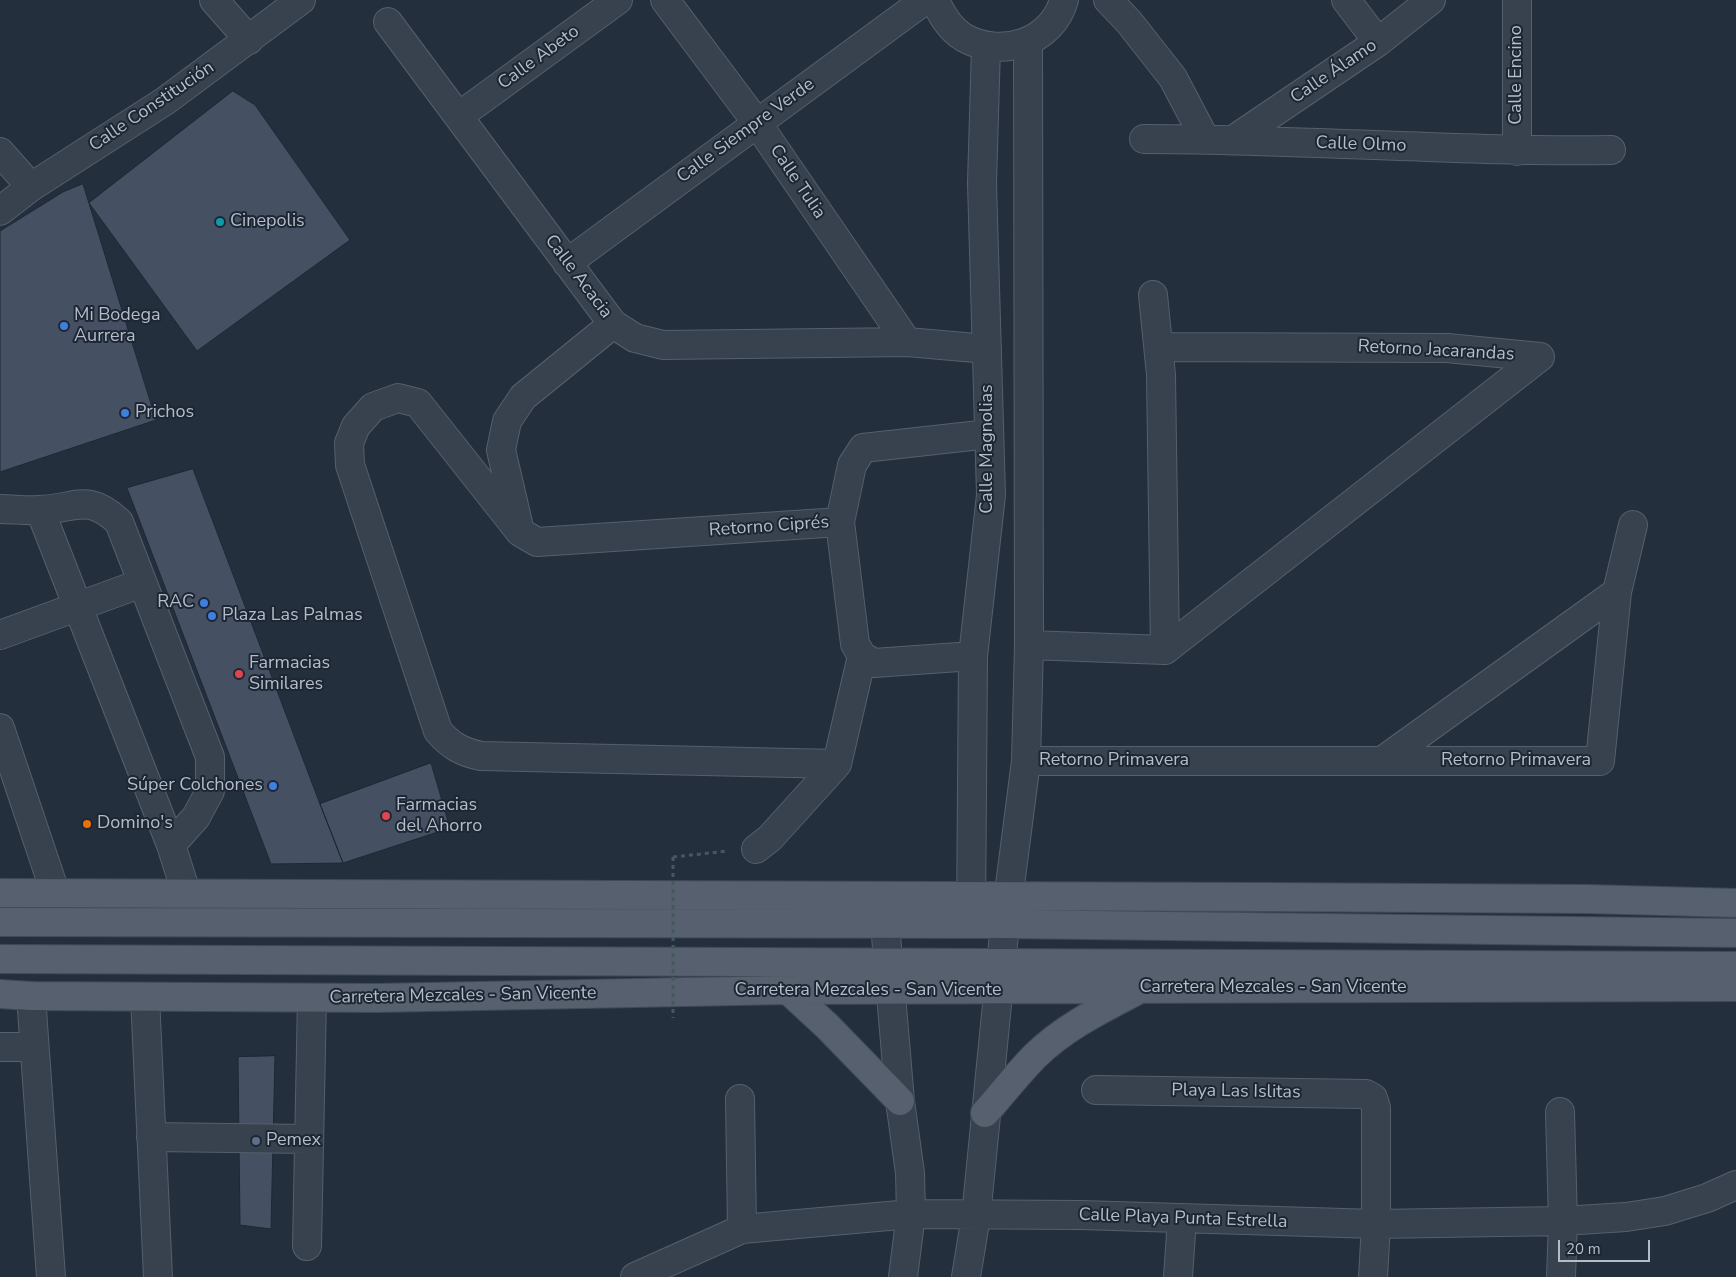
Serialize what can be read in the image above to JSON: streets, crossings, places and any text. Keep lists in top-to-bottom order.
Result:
{
  "streets": {
    "main road": ["Carretera Mezcales - San Vicente"],
    "street": [
      "Calle Abeto",
      "Calle Álamo",
      "Calle Encino",
      "Calle Constitución",
      "Calle Siempre Verde",
      "Calle Olmo",
      "Calle Tulia",
      "Calle Acacia",
      "Retorno Jacarandas",
      "Calle Magnolias",
      "Retorno Ciprés",
      "Retorno Primavera",
      "Playa Las Islitas",
      "Calle Playa Punta Estrella"
    ]
  },
  "crossings": [
    ["Calle Abeto", "Calle Acacia"],
    ["Calle Álamo", "Calle Olmo"],
    ["Calle Encino", "Calle Olmo"],
    ["Calle Siempre Verde", "Calle Tulia"],
    ["Calle Siempre Verde", "Calle Acacia"],
    ["Calle Tulia", "Calle Acacia"],
    ["Calle Acacia", "Calle Magnolias"],
    ["Playa Las Islitas", "Calle Playa Punta Estrella"]
  ],
  "places": [
    "Cinepolis",
    "Mi Bodega Aurrera",
    "Prichos",
    "RAC",
    "Plaza Las Palmas",
    "Farmacias Similares",
    "Súper Colchones",
    "Farmacias del Ahorro",
    "Domino's",
    "Pemex"
  ],
  "scale_bar": "20 m"
}
